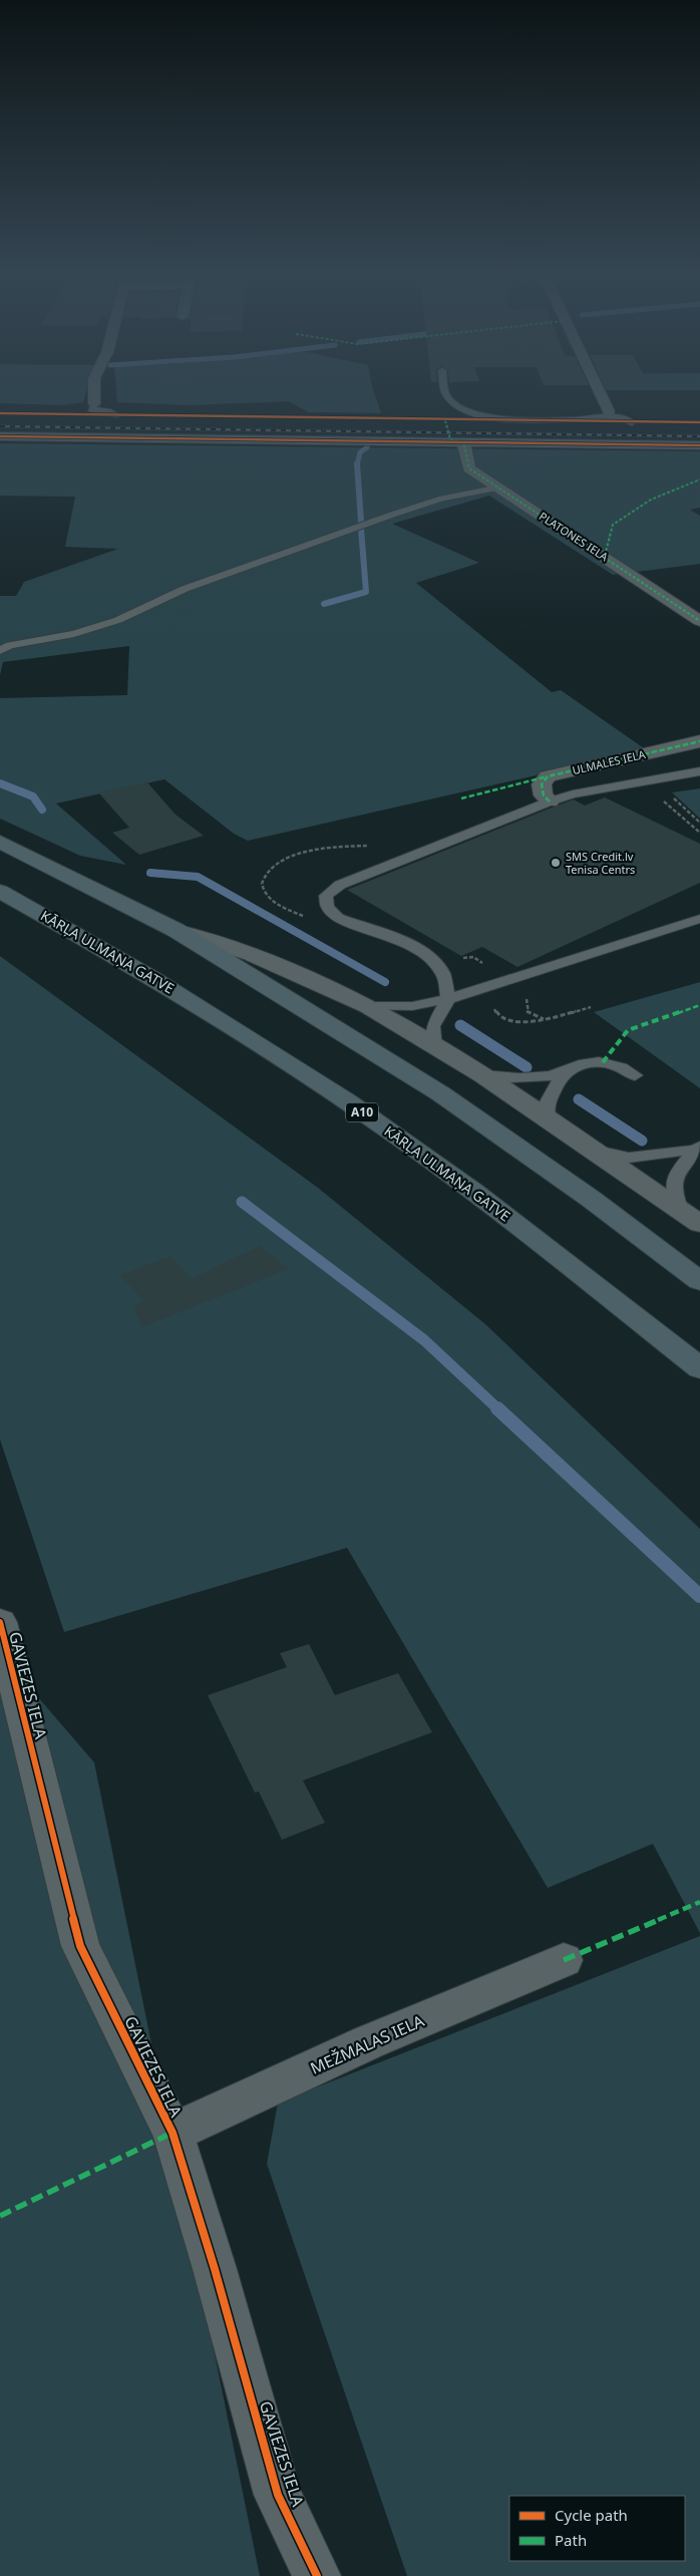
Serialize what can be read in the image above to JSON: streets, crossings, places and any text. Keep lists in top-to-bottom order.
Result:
{
  "streets": {
    "highway": ["KĀRĻA ULMAŅA GATVE", "A10"],
    "street": [
      "PLATONES IELA",
      "ULMALES IELA",
      "GAVIEZES IELA",
      "MEŽMALAS IELA"
    ]
  },
  "crossings": [
    ["GAVIEZES IELA", "MEŽMALAS IELA"]
  ],
  "places": ["SMS Credit.lv Tenisa Centrs"],
  "legend": ["Cycle path", "Path"]
}
